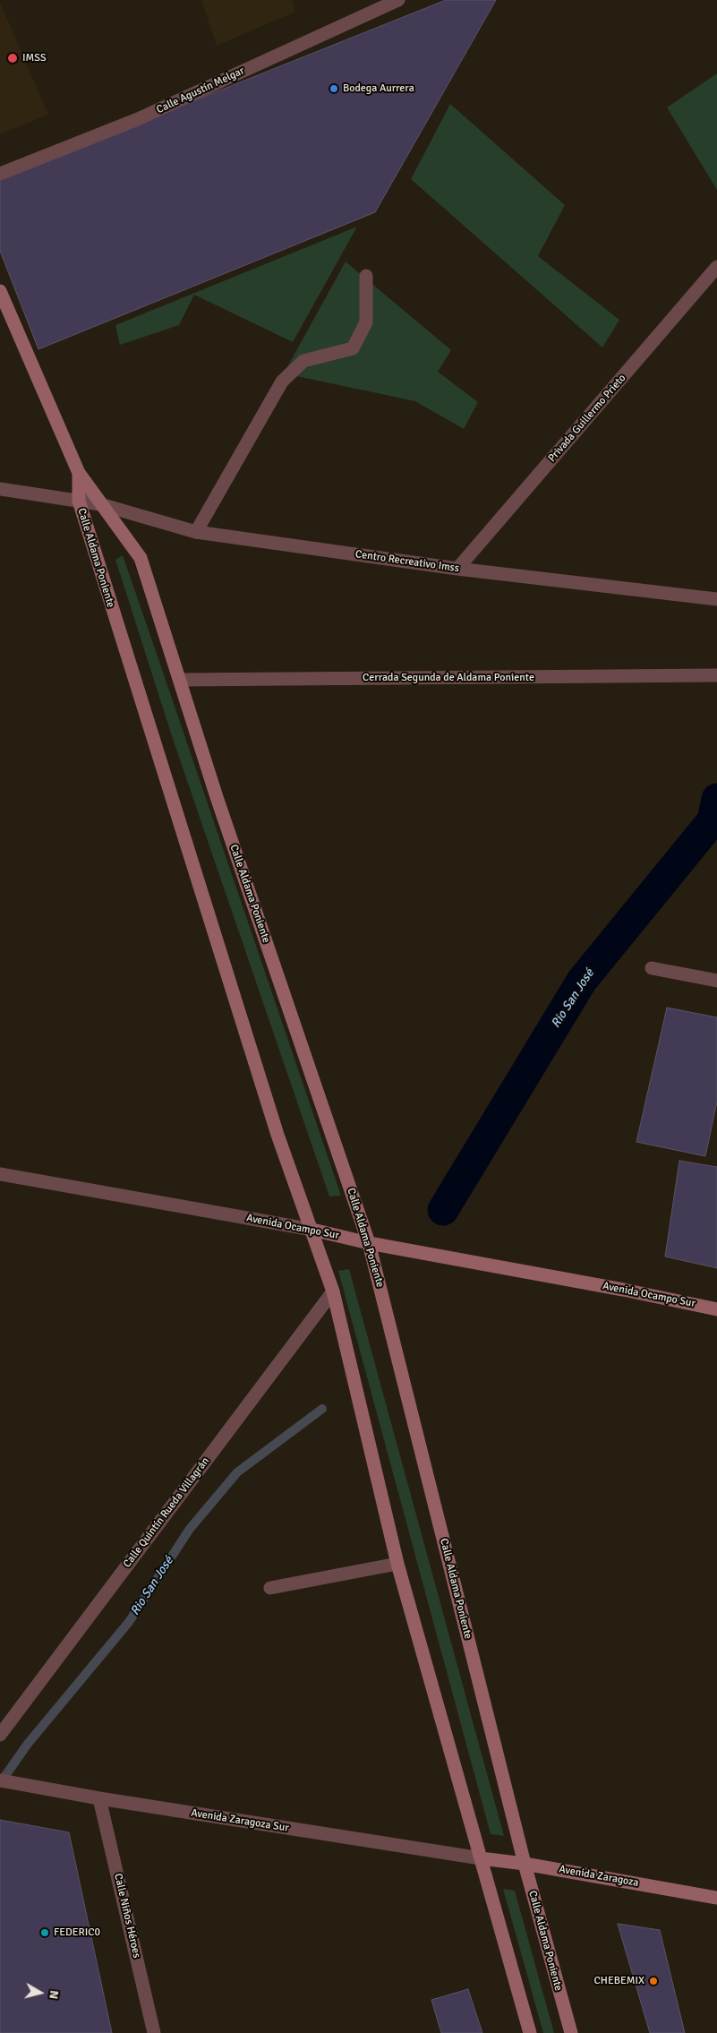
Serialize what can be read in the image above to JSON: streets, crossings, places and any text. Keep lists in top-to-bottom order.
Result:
{
  "streets": {
    "main road": ["Calle Aldama Poniente", "Avenida Ocampo Sur", "Avenida Zaragoza"],
    "street": [
      "Calle Agustín Melgar",
      "Privada Guillermo Prieto",
      "Centro Recreativo Imss",
      "Cerrada Segunda de Aldama Poniente",
      "Calle Quintín Rueda Villagrán",
      "Avenida Zaragoza Sur",
      "Calle Niños Héroes"
    ]
  },
  "crossings": [
    ["Privada Guillermo Prieto", "Centro Recreativo Imss"],
    ["Calle Aldama Poniente", "Centro Recreativo Imss"],
    ["Calle Aldama Poniente", "Cerrada Segunda de Aldama Poniente"],
    ["Calle Aldama Poniente", "Avenida Ocampo Sur"],
    ["Calle Aldama Poniente", "Calle Quintín Rueda Villagrán"],
    ["Calle Aldama Poniente", "Avenida Zaragoza Sur"],
    ["Calle Aldama Poniente", "Avenida Zaragoza"],
    ["Avenida Zaragoza Sur", "Avenida Zaragoza"],
    ["Avenida Zaragoza Sur", "Calle Niños Héroes"]
  ],
  "water": ["Rio San José"],
  "places": [
    "IMSS",
    "Bodega Aurrera",
    "FEDERIC0",
    "CHEBEMIX"
  ],
  "north": "right"
}
